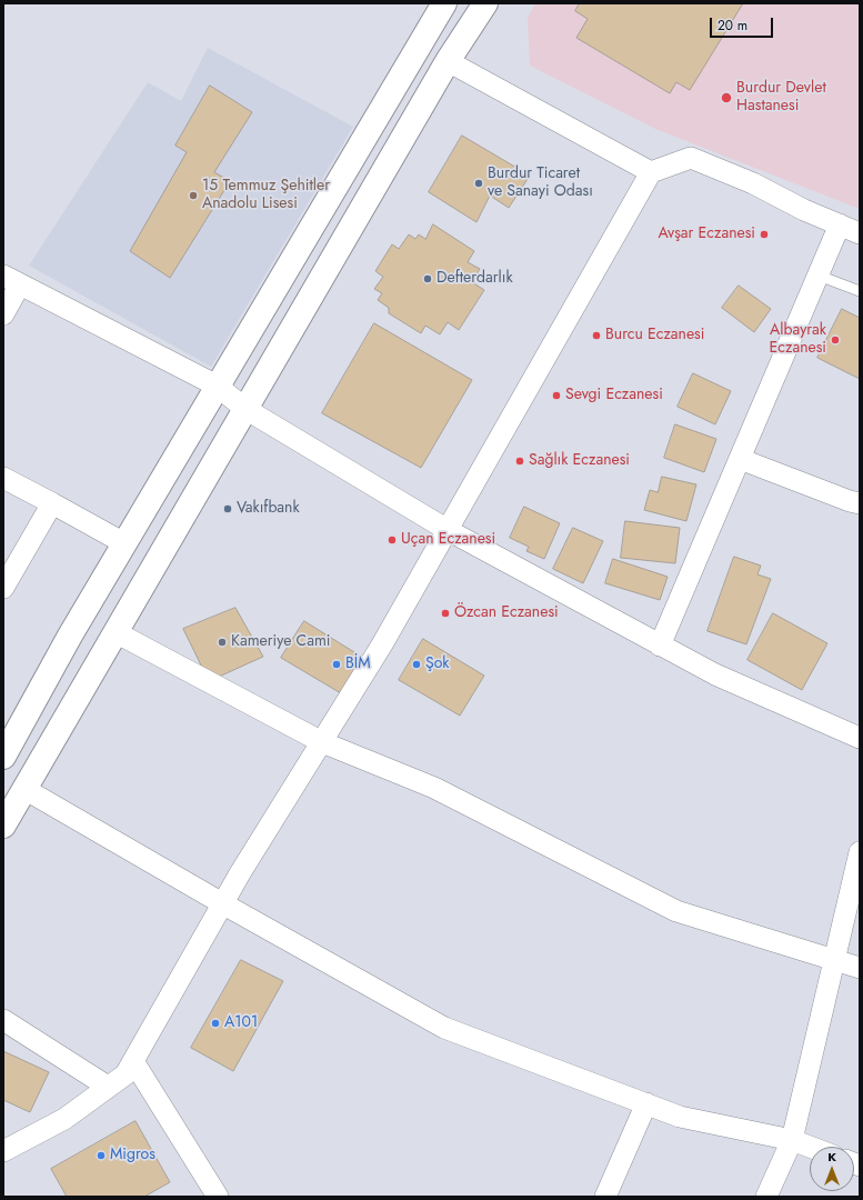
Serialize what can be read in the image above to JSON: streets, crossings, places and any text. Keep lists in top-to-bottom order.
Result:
{
  "places": [
    "Burdur Devlet Hastanesi",
    "Burdur Ticaret ve Sanayi Odası",
    "15 Temmuz Şehitler Anadolu Lisesi",
    "Avşar Eczanesi",
    "Defterdarlık",
    "Burcu Eczanesi",
    "Albayrak Eczanesi",
    "Sevgi Eczanesi",
    "Sağlık Eczanesi",
    "Vakıfbank",
    "Uçan Eczanesi",
    "Özcan Eczanesi",
    "Kameriye Cami",
    "BİM",
    "Şok",
    "A101",
    "Migros"
  ],
  "scale_bar": "20 m",
  "north": "top"
}
